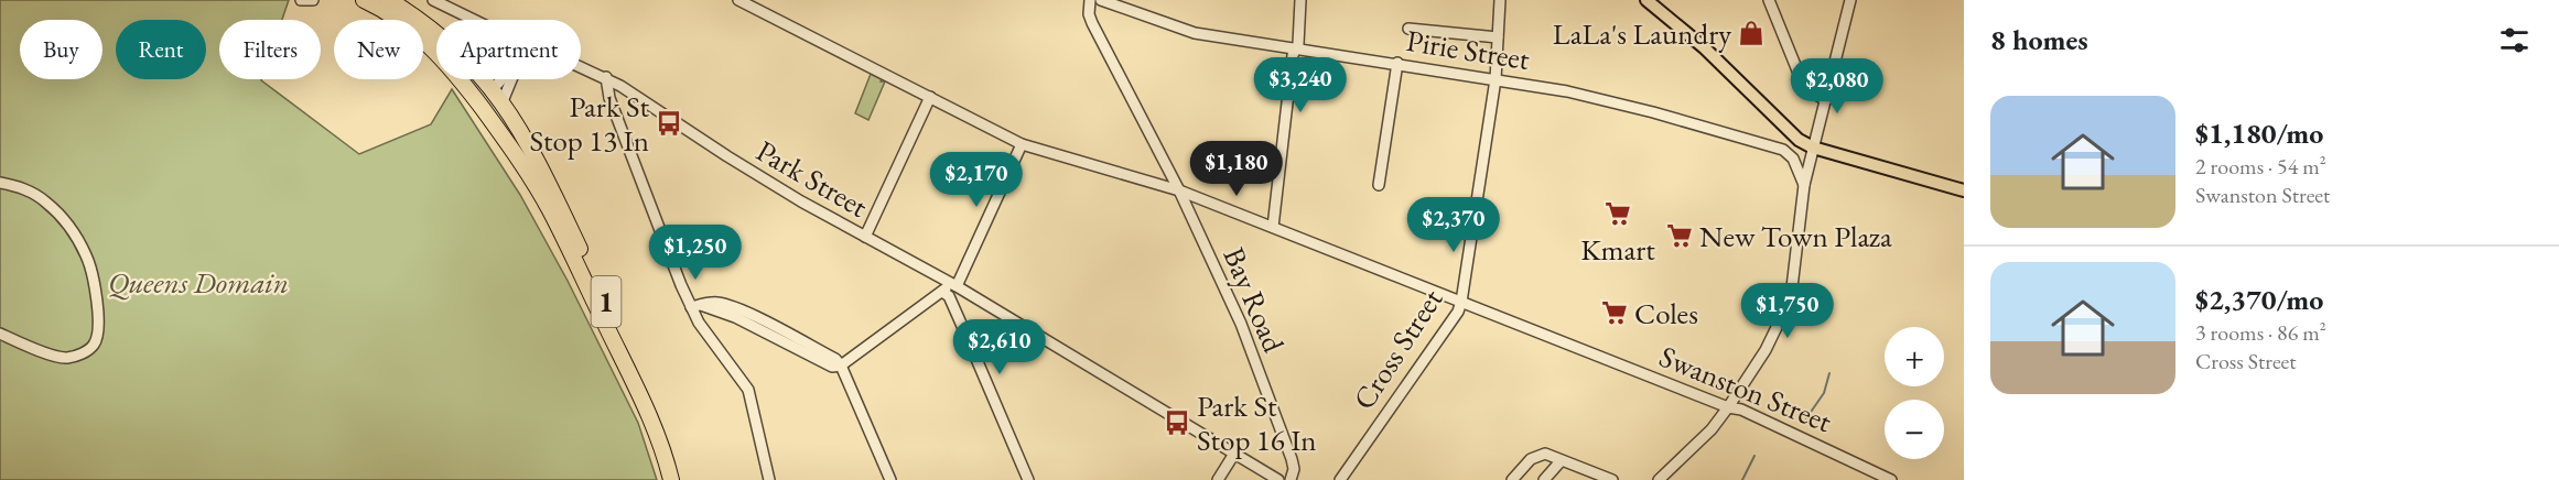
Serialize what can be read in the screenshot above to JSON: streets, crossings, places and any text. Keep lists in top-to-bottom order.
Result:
{
  "streets": {
    "highway": ["1"],
    "street": [
      "Pirie Street",
      "Park Street",
      "Bay Road",
      "Cross Street",
      "Swanston Street"
    ]
  },
  "crossings": [
    ["Pirie Street", "Cross Street"],
    ["Bay Road", "Swanston Street"],
    ["Cross Street", "Swanston Street"]
  ],
  "parks": ["Queens Domain"],
  "places": {
    "shop": ["LaLa's Laundry"],
    "bus stop": ["Park St Stop 13 In", "Park St Stop 16 In"],
    "supermarket": ["Kmart", "New Town Plaza", "Coles"]
  },
  "page": {
    "heading": "8 homes",
    "chip": [
      "Buy",
      "Rent",
      "Filters",
      "New",
      "Apartment"
    ],
    "price": [
      "$3,240",
      "$2,080",
      "$1,180",
      "$2,170",
      "$2,370",
      "$1,250",
      "$1,750",
      "$2,610"
    ],
    "list": [
      {
        "name": "$1,180/mo",
        "note": "2 rooms · 54 m² · Swanston Street"
      },
      {
        "name": "$2,370/mo",
        "note": "3 rooms · 86 m² · Cross Street"
      }
    ],
    "map_buttons": ["+", "−"]
  }
}
